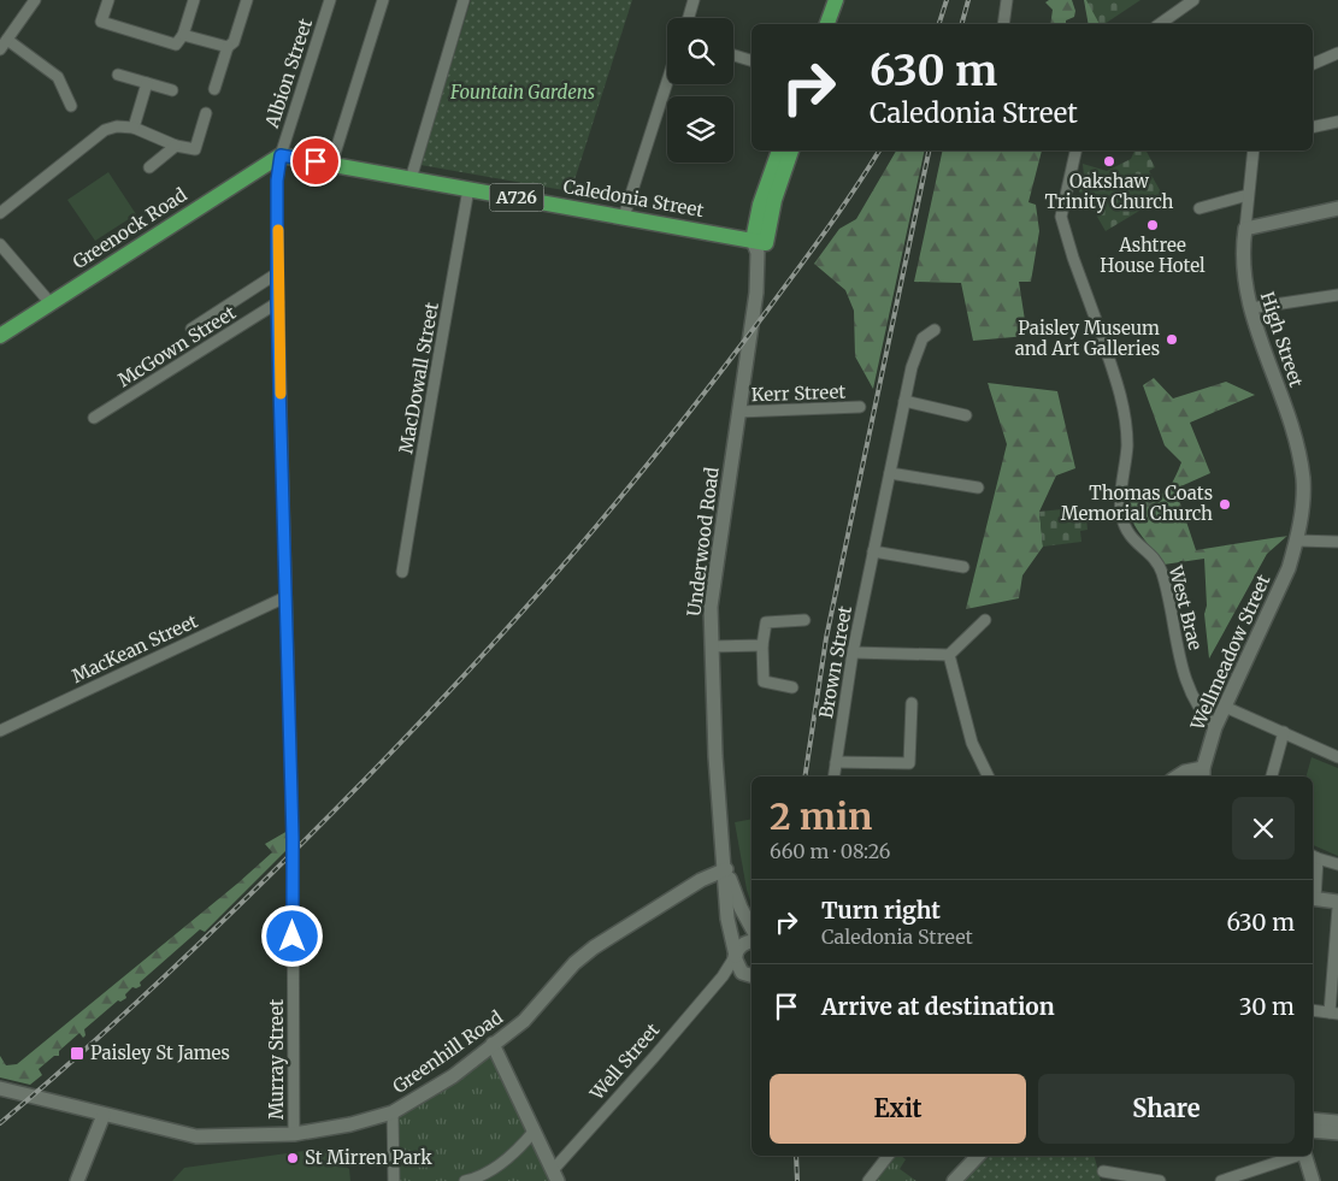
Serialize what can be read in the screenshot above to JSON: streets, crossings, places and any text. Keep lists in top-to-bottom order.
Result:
{
  "streets": {
    "main road": ["A726", "Caledonia Street", "Greenock Road"],
    "street": [
      "Albion Street",
      "High Street",
      "McGown Street",
      "MacDowall Street",
      "Kerr Street",
      "Underwood Road",
      "West Brae",
      "MacKean Street",
      "Wellmeadow Street",
      "Brown Street",
      "Greenhill Road",
      "Murray Street",
      "Well Street"
    ]
  },
  "crossings": [
    ["Albion Street", "Caledonia Street"],
    ["Albion Street", "Greenock Road"],
    ["Albion Street", "Murray Street"],
    ["Caledonia Street", "Greenock Road"],
    ["Caledonia Street", "MacDowall Street"],
    ["Caledonia Street", "Underwood Road"],
    ["Caledonia Street", "Murray Street"],
    ["Greenock Road", "Murray Street"],
    ["High Street", "Wellmeadow Street"],
    ["McGown Street", "Murray Street"],
    ["Kerr Street", "Underwood Road"],
    ["Underwood Road", "Greenhill Road"],
    ["Underwood Road", "Well Street"],
    ["West Brae", "Wellmeadow Street"],
    ["MacKean Street", "Murray Street"],
    ["Greenhill Road", "Murray Street"]
  ],
  "parks": ["Fountain Gardens"],
  "places": {
    "other": [
      "Oakshaw Trinity Church",
      "Ashtree House Hotel",
      "Paisley Museum and Art Galleries",
      "Thomas Coats Memorial Church",
      "St Mirren Park"
    ],
    "transit": ["Paisley St James"]
  },
  "page": {
    "turn": ["630 m", "Caledonia Street"],
    "heading": ["2 min", "660 m · 08:26"],
    "list": [
      {
        "name": "Turn right",
        "note": "Caledonia Street",
        "value": "630 m"
      },
      {
        "name": "Arrive at destination",
        "value": "30 m"
      }
    ],
    "buttons": ["Exit", "Share"]
  }
}
